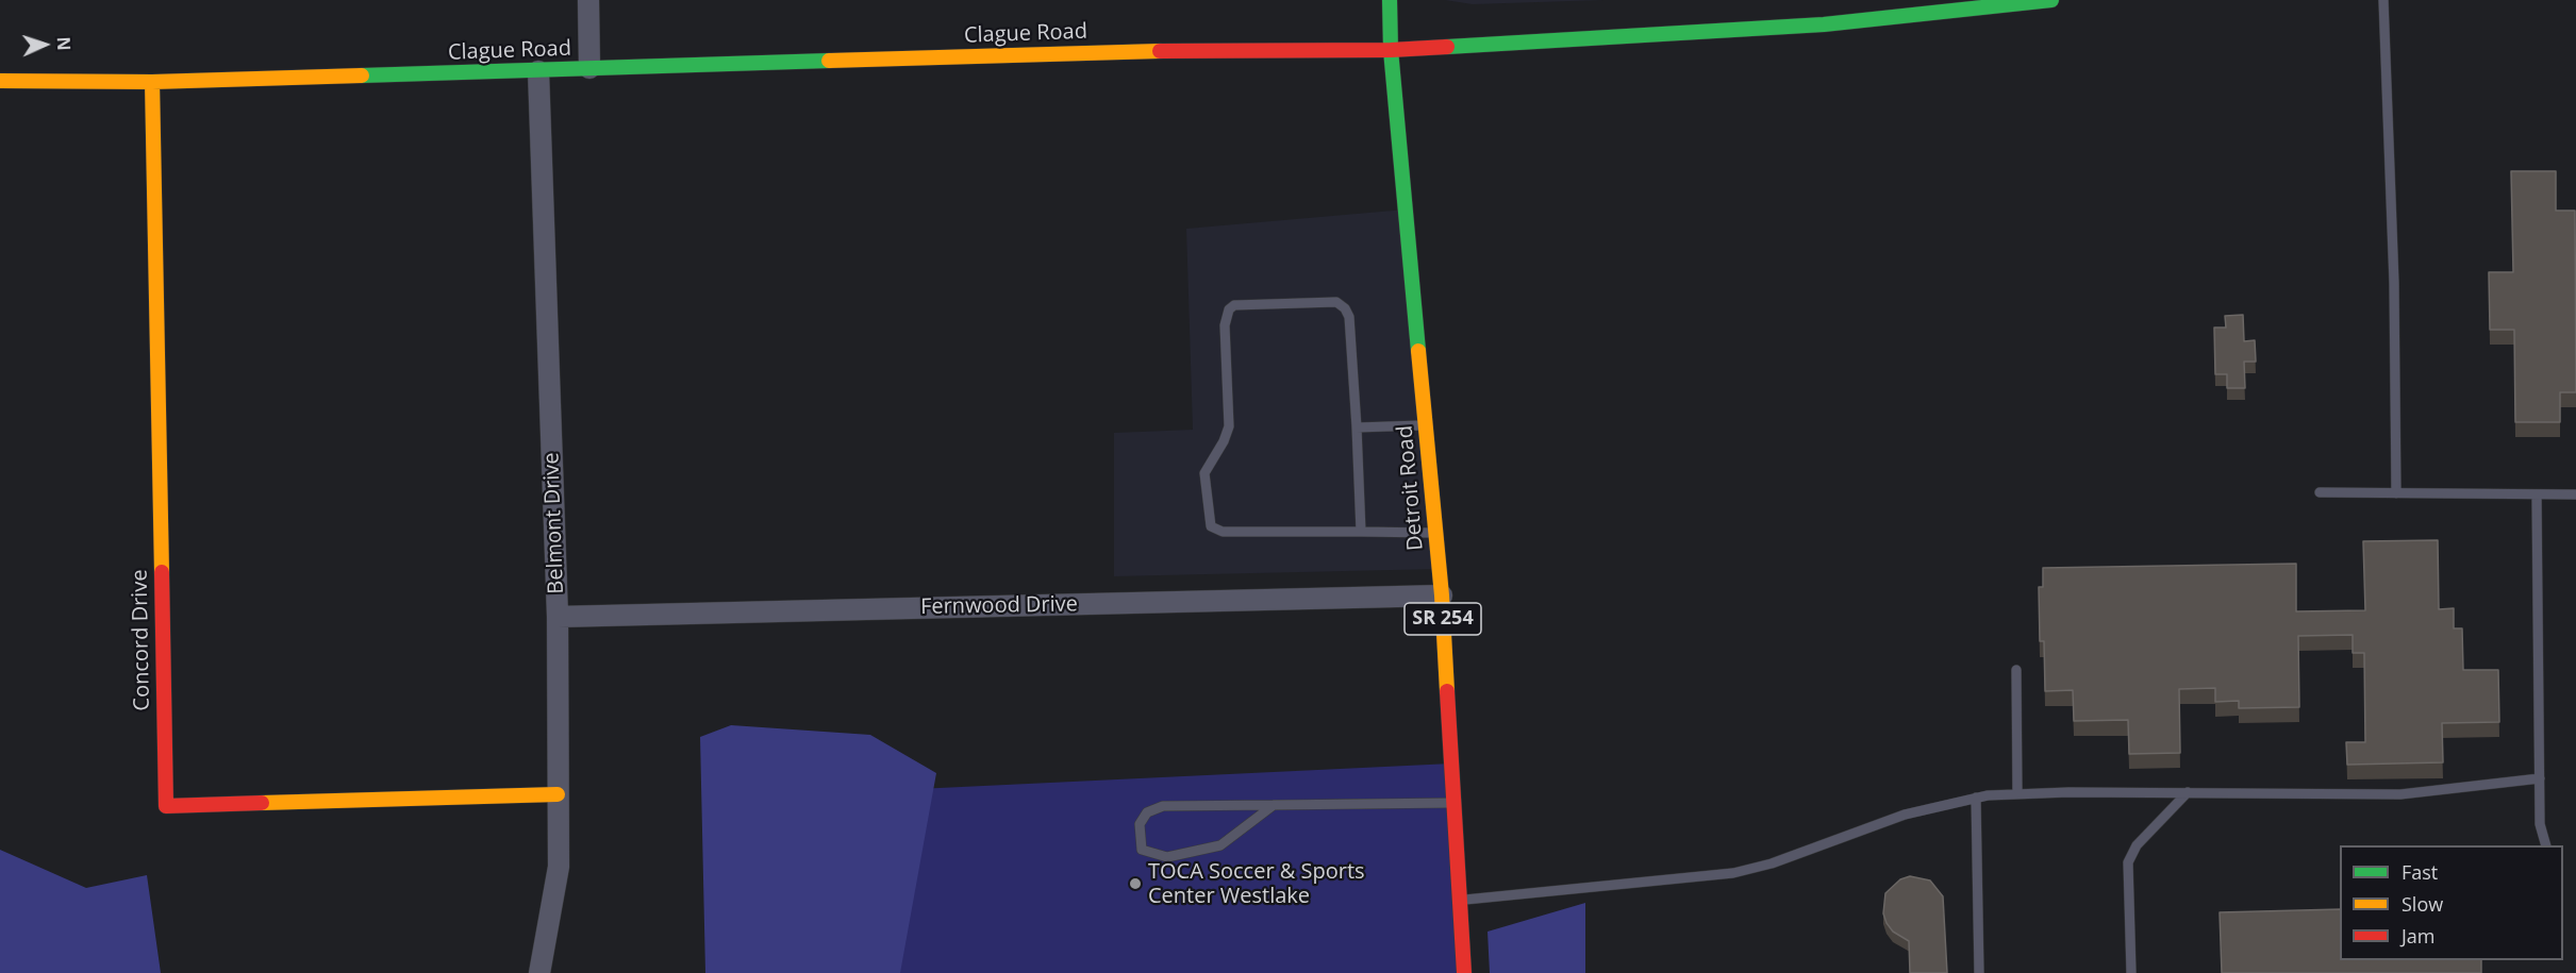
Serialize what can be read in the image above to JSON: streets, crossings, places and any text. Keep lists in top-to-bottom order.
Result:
{
  "streets": {
    "main road": [
      "Clague Road",
      "Detroit Road",
      "SR 254",
      "Concord Drive"
    ],
    "street": ["Belmont Drive", "Fernwood Drive"]
  },
  "crossings": [
    ["Clague Road", "Detroit Road"],
    ["Clague Road", "Belmont Drive"],
    ["Clague Road", "Concord Drive"],
    ["Detroit Road", "Fernwood Drive"],
    ["Belmont Drive", "Fernwood Drive"],
    ["Belmont Drive", "Concord Drive"]
  ],
  "places": ["TOCA Soccer & Sports Center Westlake"],
  "legend": ["Fast", "Slow", "Jam"],
  "north": "right"
}
